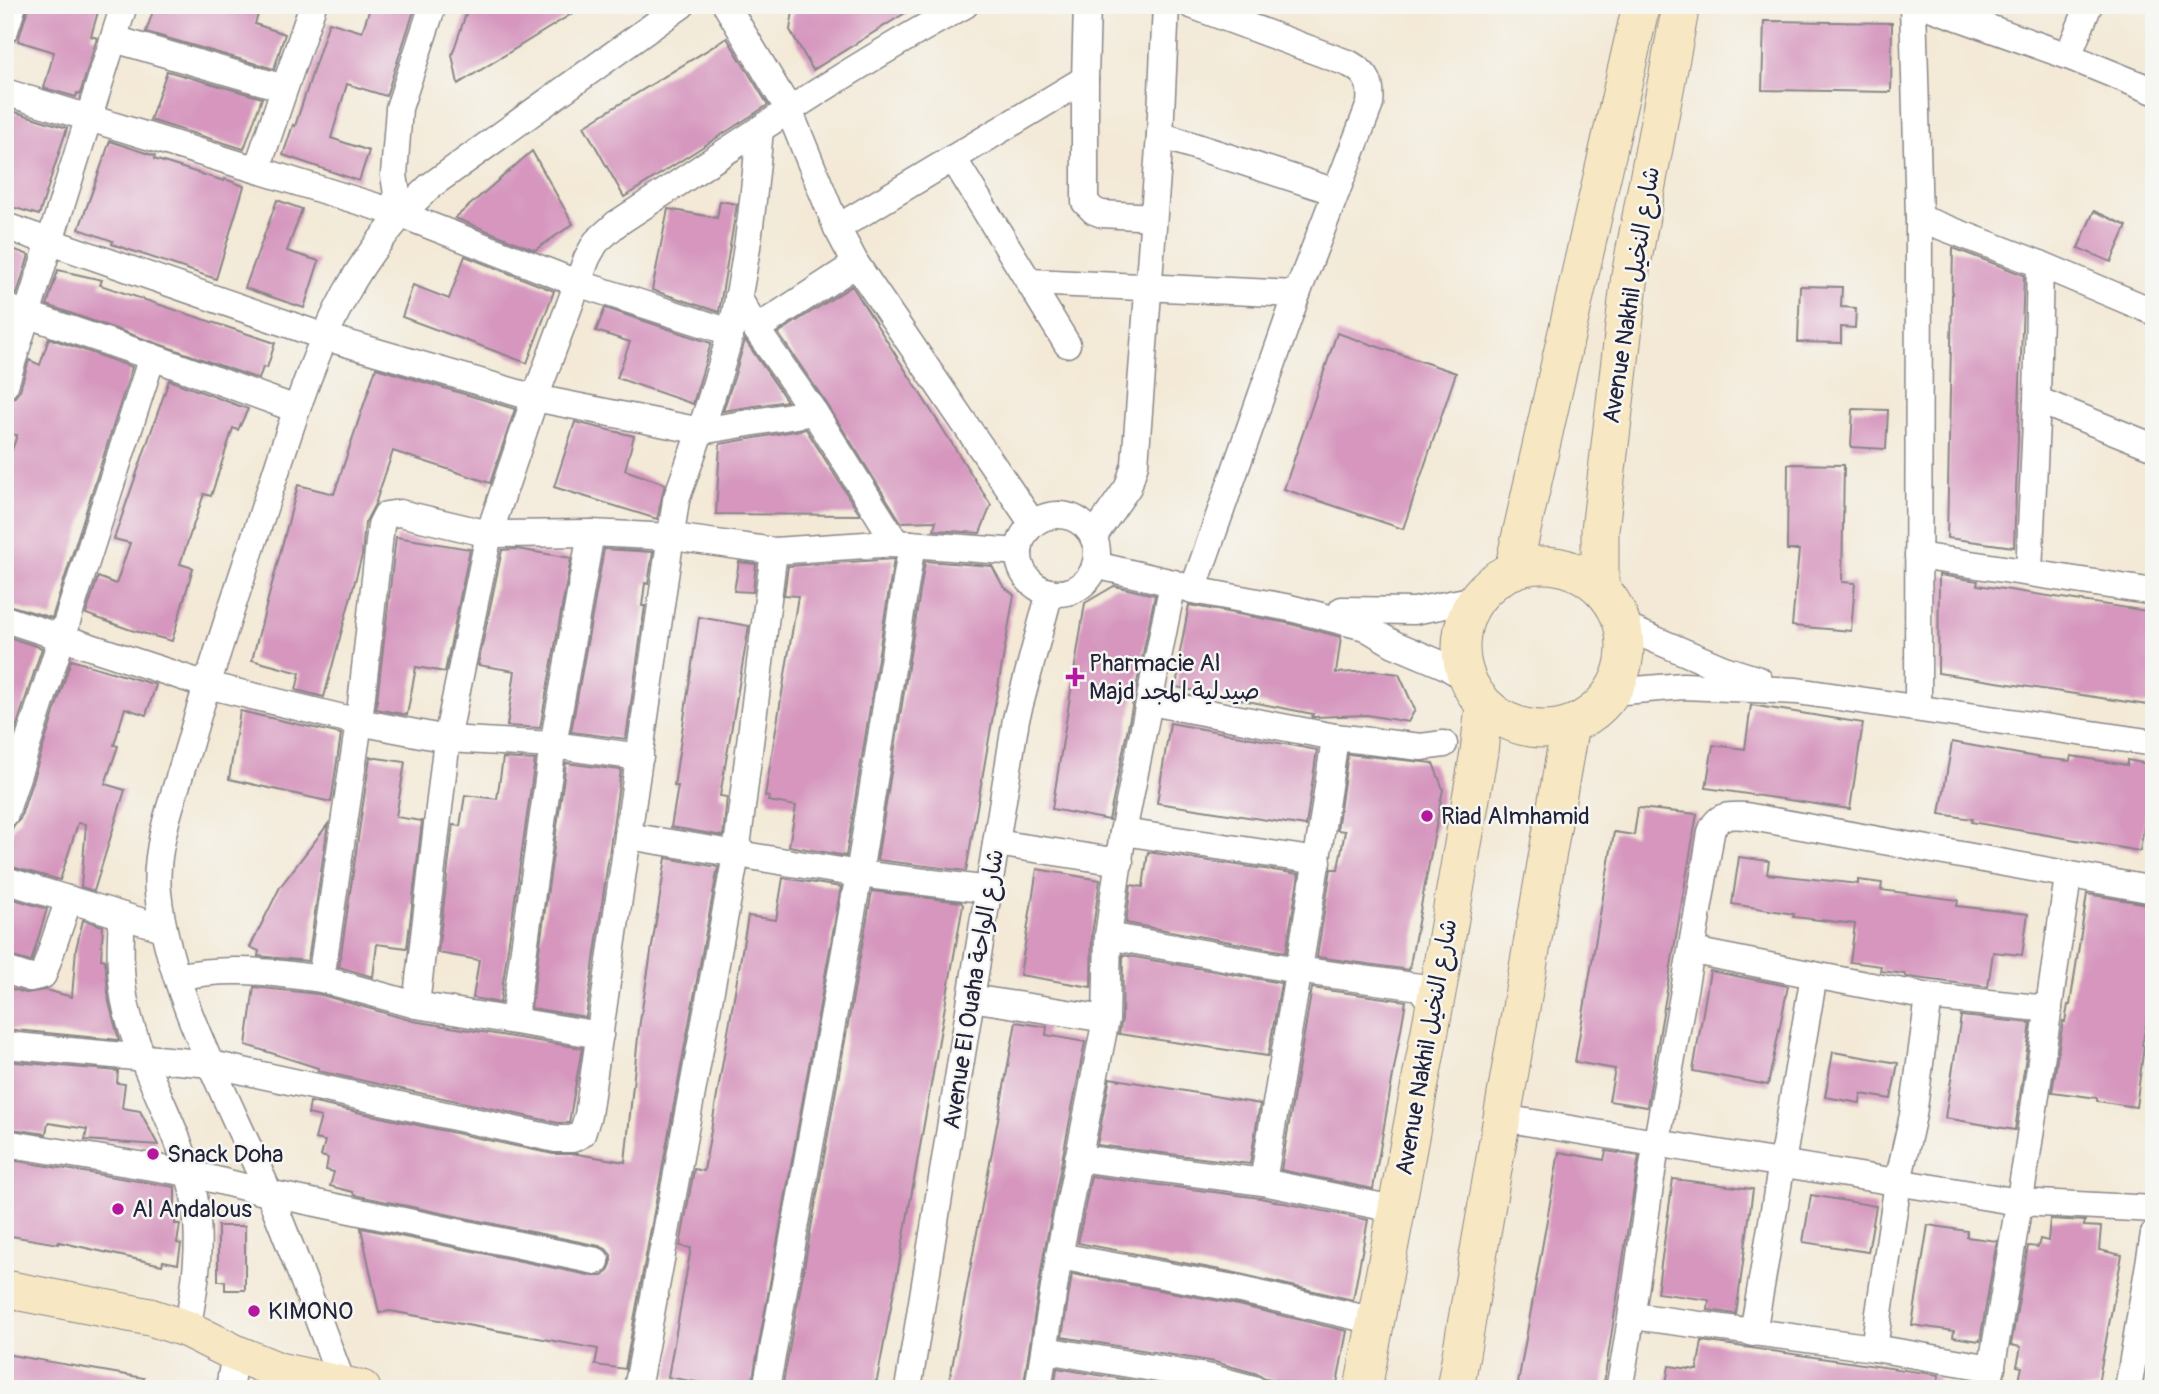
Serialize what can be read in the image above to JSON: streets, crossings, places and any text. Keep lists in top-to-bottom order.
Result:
{
  "streets": {
    "street": ["Avenue Nakhil شارع النخيل", "Avenue El Ouaha شارع الواحة"]
  },
  "places": {
    "health": ["Pharmacie Al Majd صيدلية المجد"],
    "other": [
      "Riad Almhamid",
      "Snack Doha",
      "Al Andalous",
      "KIMONO"
    ]
  }
}
